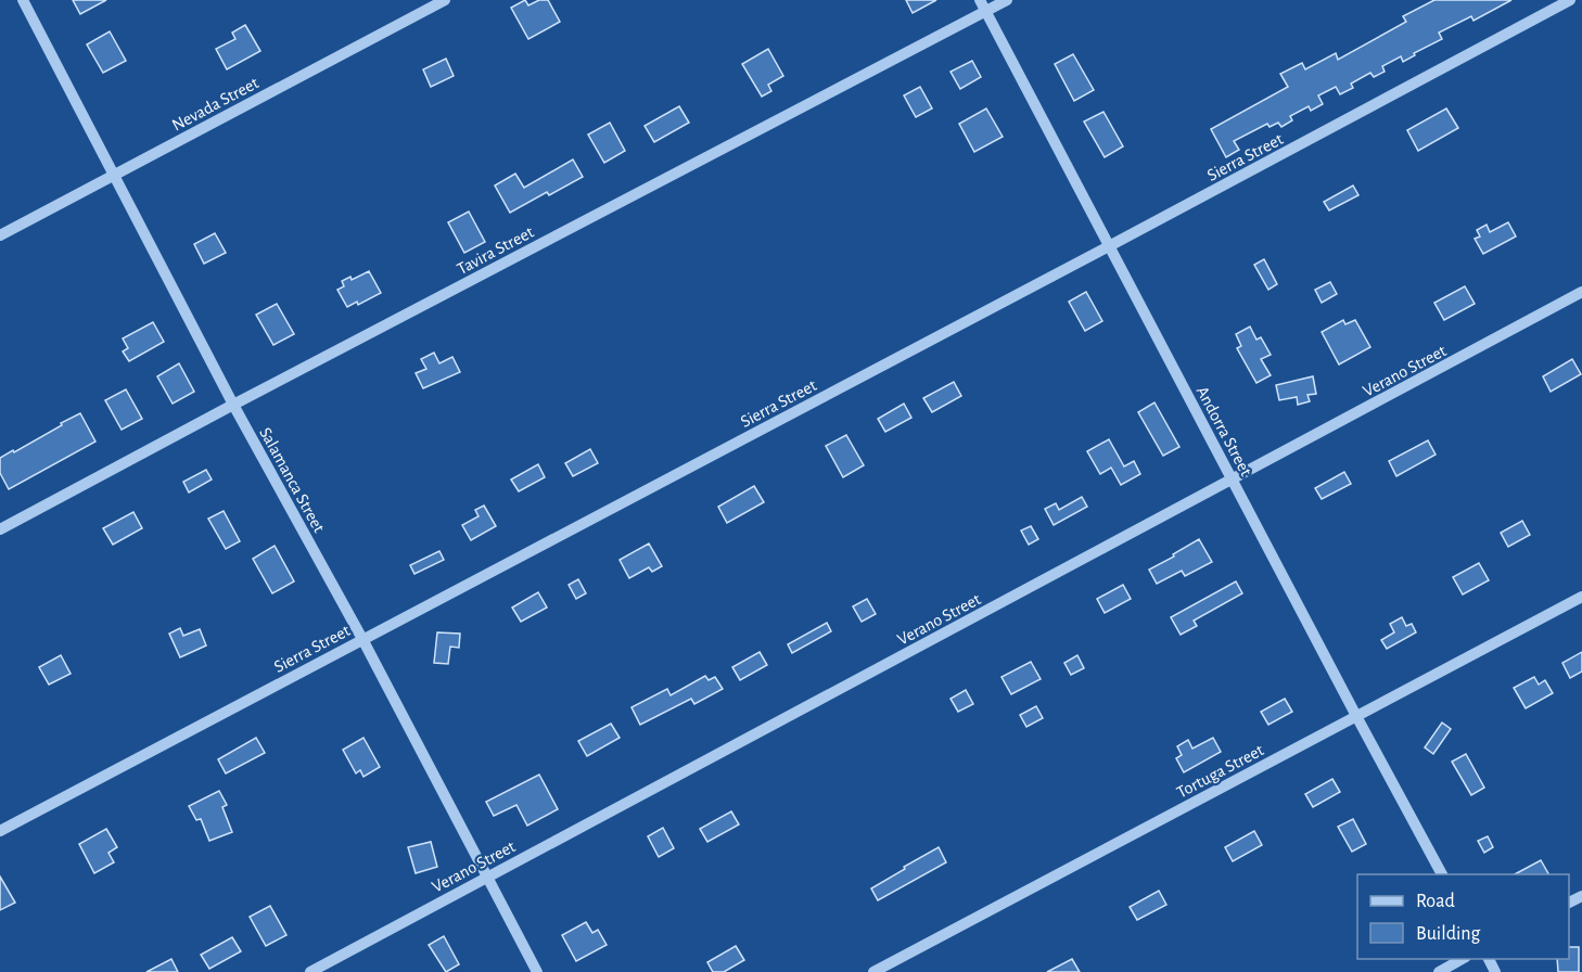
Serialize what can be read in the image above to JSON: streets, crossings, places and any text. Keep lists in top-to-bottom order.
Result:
{
  "streets": {
    "street": [
      "Nevada Street",
      "Sierra Street",
      "Tavira Street",
      "Verano Street",
      "Andorra Street",
      "Salamanca Street",
      "Tortuga Street"
    ]
  },
  "crossings": [
    ["Nevada Street", "Salamanca Street"],
    ["Sierra Street", "Andorra Street"],
    ["Sierra Street", "Salamanca Street"],
    ["Tavira Street", "Andorra Street"],
    ["Tavira Street", "Salamanca Street"],
    ["Verano Street", "Andorra Street"],
    ["Verano Street", "Salamanca Street"],
    ["Andorra Street", "Tortuga Street"]
  ],
  "legend": ["Road", "Building"]
}
